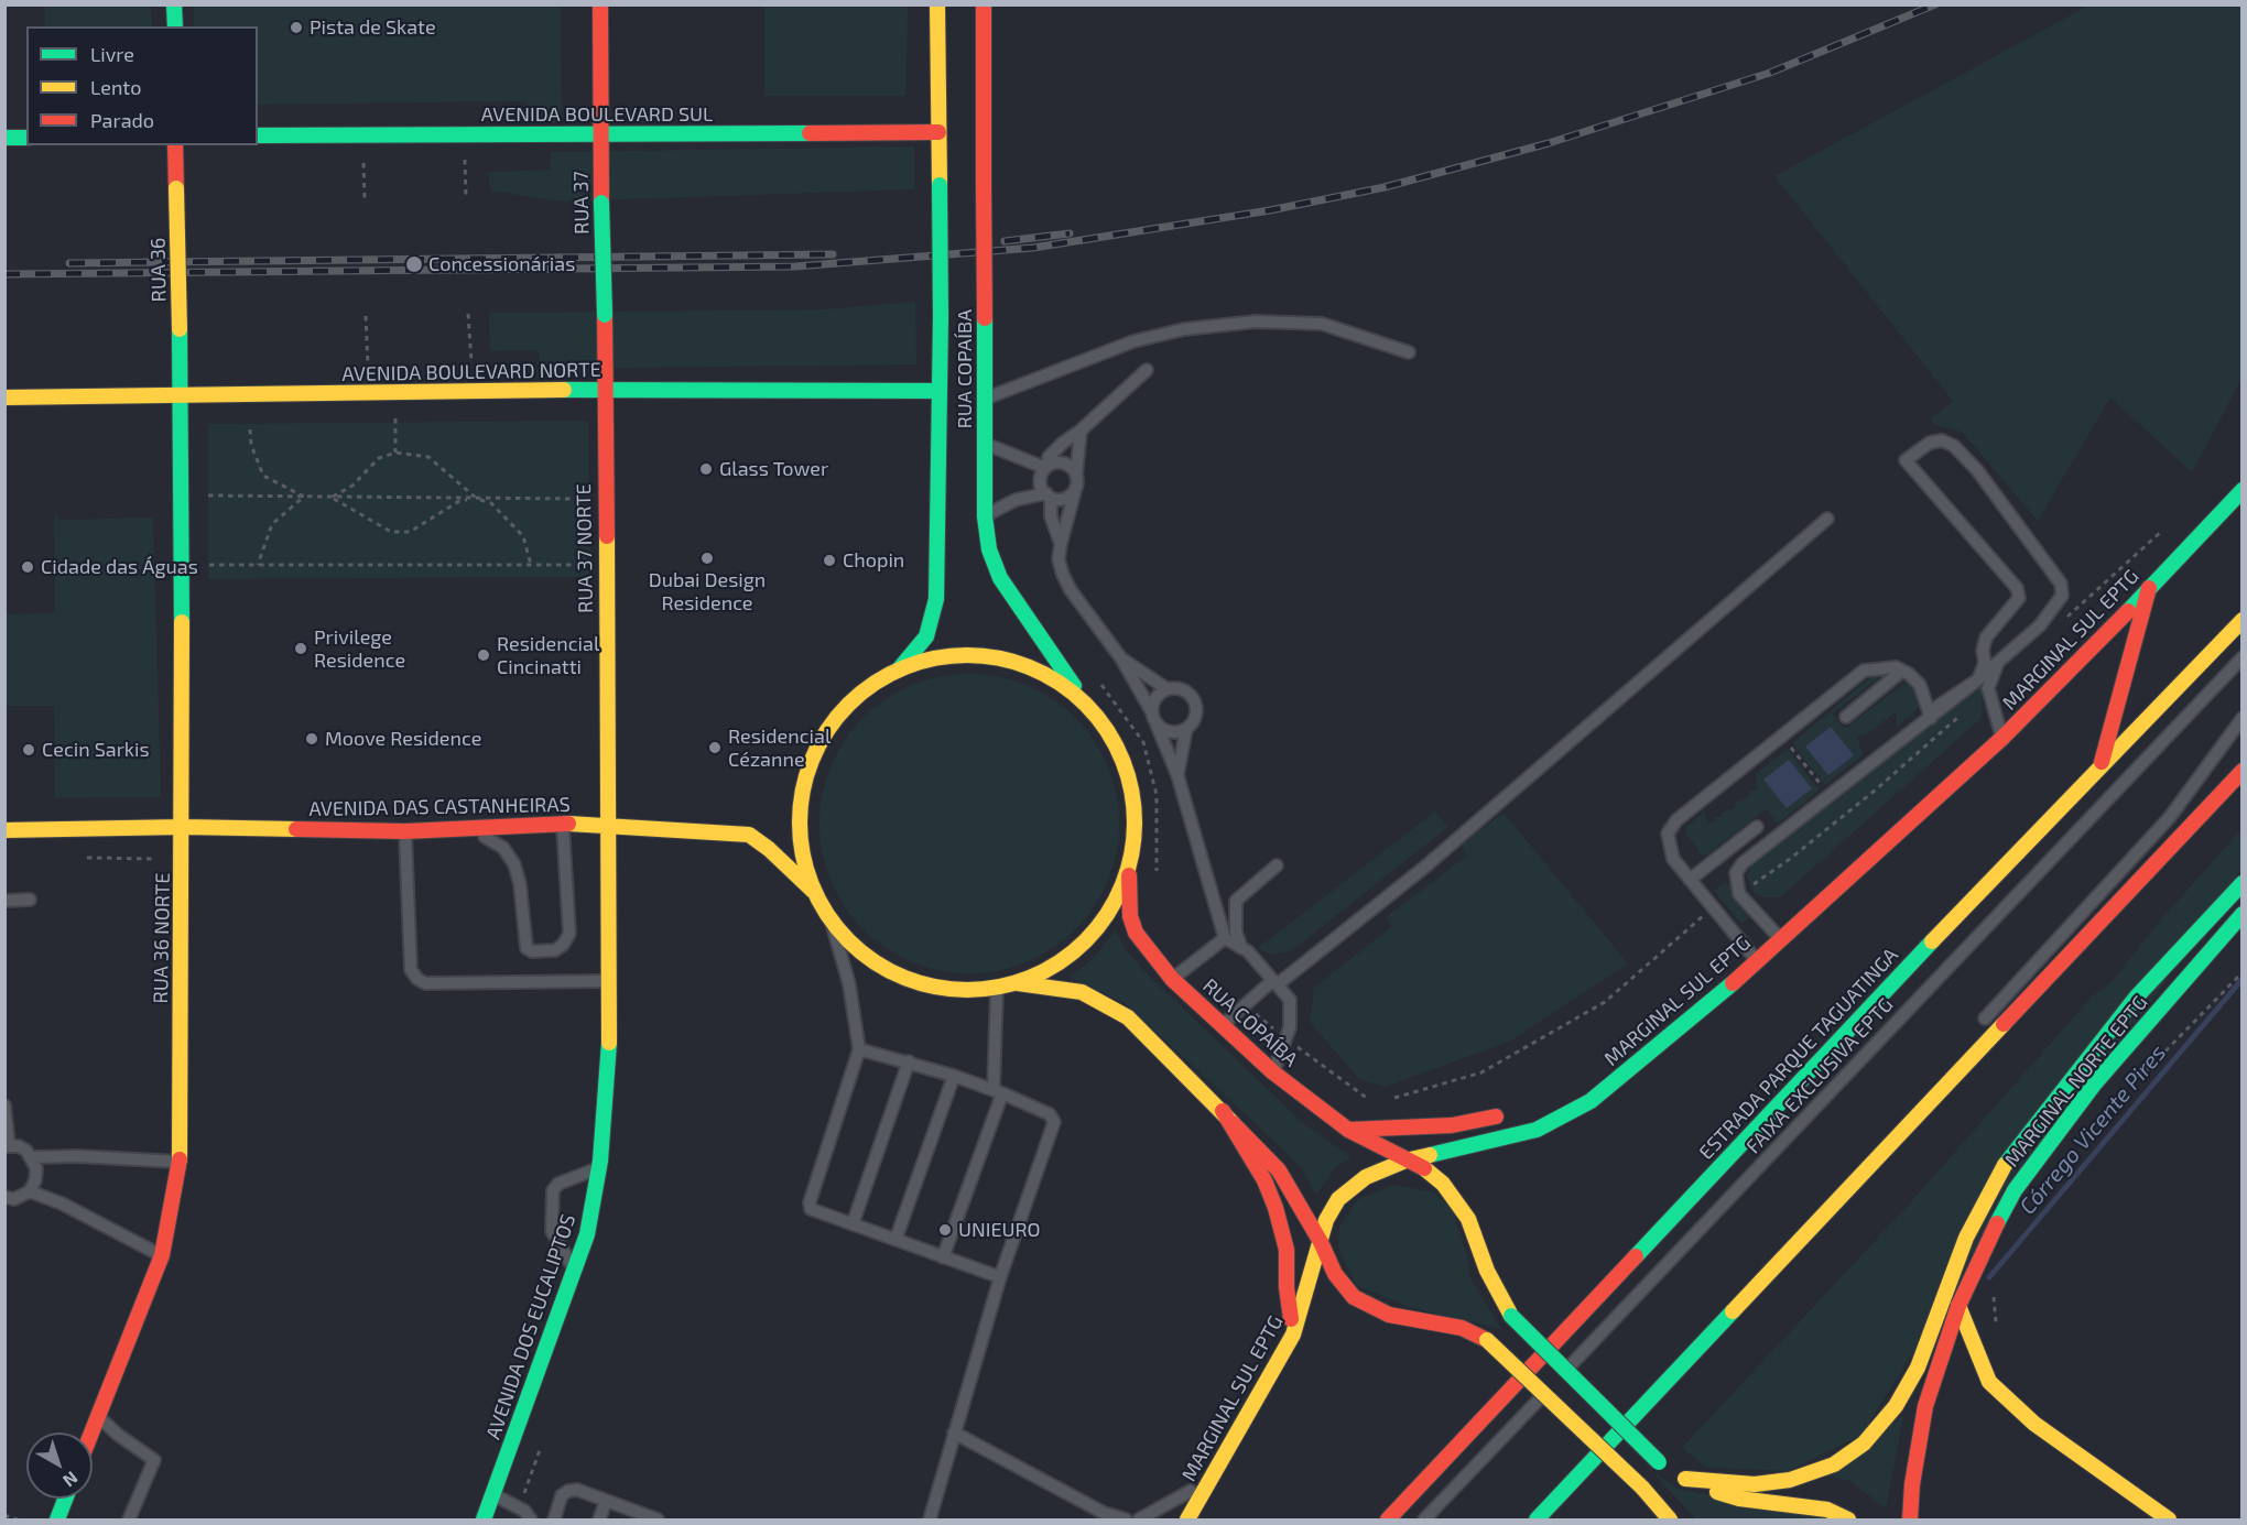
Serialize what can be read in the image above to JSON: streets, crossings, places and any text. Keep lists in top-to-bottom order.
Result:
{
  "streets": {
    "main road": [
      "AVENIDA BOULEVARD SUL",
      "RUA 37",
      "RUA 36",
      "RUA COPAÍBA",
      "AVENIDA BOULEVARD NORTE",
      "RUA 37 NORTE",
      "MARGINAL SUL EPTG",
      "AVENIDA DAS CASTANHEIRAS",
      "RUA 36 NORTE",
      "ESTRADA PARQUE TAGUATINGA",
      "MARGINAL NORTE EPTG",
      "AVENIDA DOS EUCALIPTOS"
    ],
    "lane": ["FAIXA EXCLUSIVA EPTG"]
  },
  "crossings": [
    ["AVENIDA BOULEVARD SUL", "RUA 37"],
    ["AVENIDA BOULEVARD SUL", "RUA COPAÍBA"],
    ["RUA 37", "AVENIDA BOULEVARD NORTE"],
    ["RUA 37", "RUA 37 NORTE"],
    ["RUA 36", "AVENIDA BOULEVARD NORTE"],
    ["RUA 36", "RUA 36 NORTE"],
    ["RUA COPAÍBA", "AVENIDA BOULEVARD NORTE"],
    ["RUA COPAÍBA", "MARGINAL SUL EPTG"],
    ["AVENIDA BOULEVARD NORTE", "RUA 37 NORTE"],
    ["AVENIDA BOULEVARD NORTE", "RUA 36 NORTE"],
    ["RUA 37 NORTE", "AVENIDA DAS CASTANHEIRAS"],
    ["RUA 37 NORTE", "AVENIDA DOS EUCALIPTOS"],
    ["AVENIDA DAS CASTANHEIRAS", "RUA 36 NORTE"],
    ["AVENIDA DAS CASTANHEIRAS", "AVENIDA DOS EUCALIPTOS"]
  ],
  "water": ["Córrego Vicente Pires"],
  "places": [
    "Pista de Skate",
    "Concessionárias",
    "Glass Tower",
    "Dubai Design Residence",
    "Chopin",
    "Cidade das Águas",
    "Privilege Residence",
    "Residencial Cincinatti",
    "Moove Residence",
    "Residencial Cézanne",
    "Cecin Sarkis",
    "UNIEURO"
  ],
  "legend": ["Livre", "Lento", "Parado"],
  "north": "bottom right"
}
